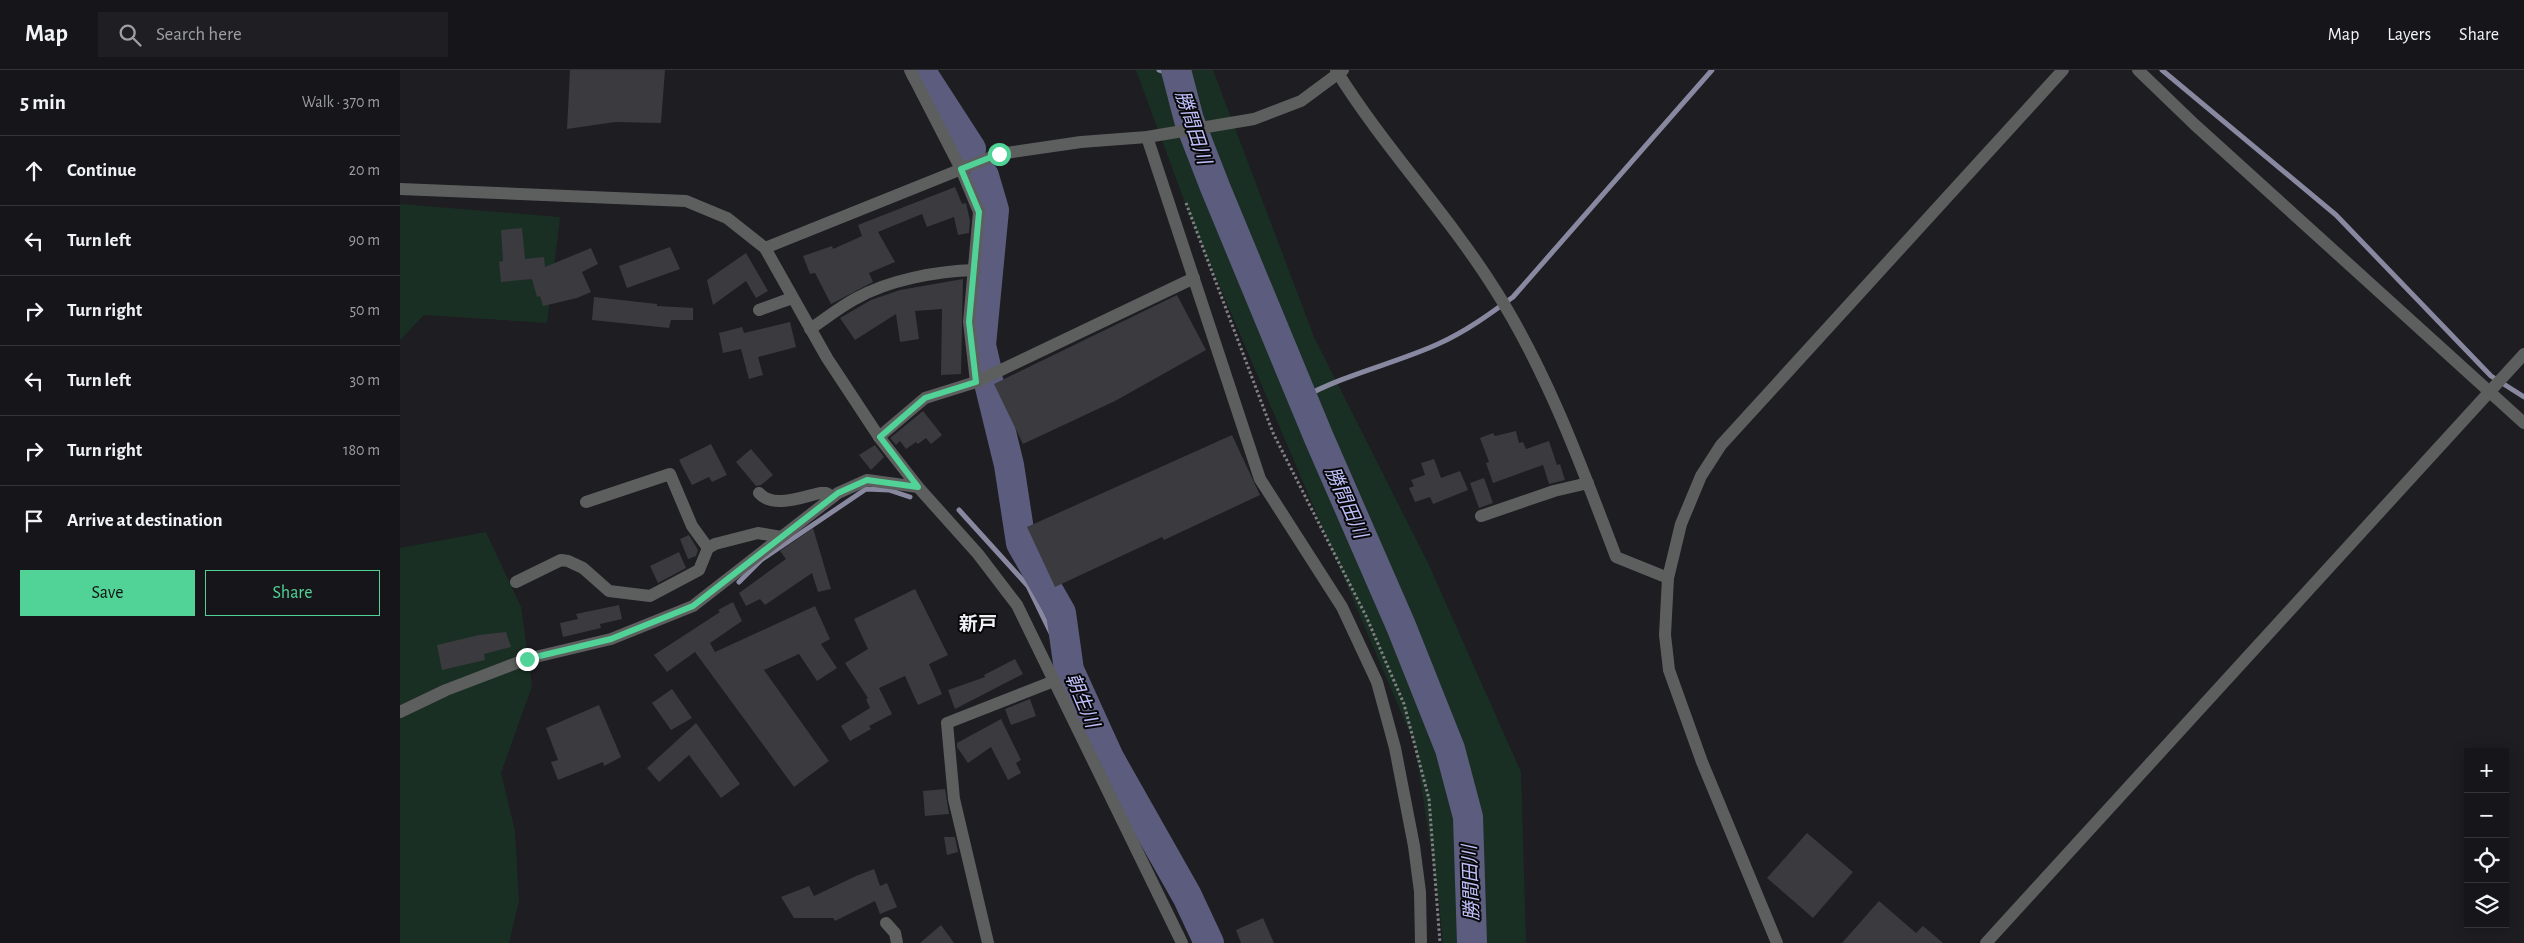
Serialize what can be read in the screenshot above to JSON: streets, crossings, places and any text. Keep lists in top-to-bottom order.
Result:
{
  "districts": ["新戸"],
  "water": ["勝間田川", "朝生川"],
  "page": {
    "header": "Map",
    "search": "Search here",
    "nav": ["Map", "Layers", "Share"],
    "heading": ["5 min", "Walk · 370 m"],
    "list": [
      ["Continue", "20 m"],
      ["Turn left", "90 m"],
      ["Turn right", "50 m"],
      ["Turn left", "30 m"],
      ["Turn right", "180 m"],
      "Arrive at destination"
    ],
    "buttons": ["Save", "Share"],
    "map_buttons": ["+", "−"]
  }
}
